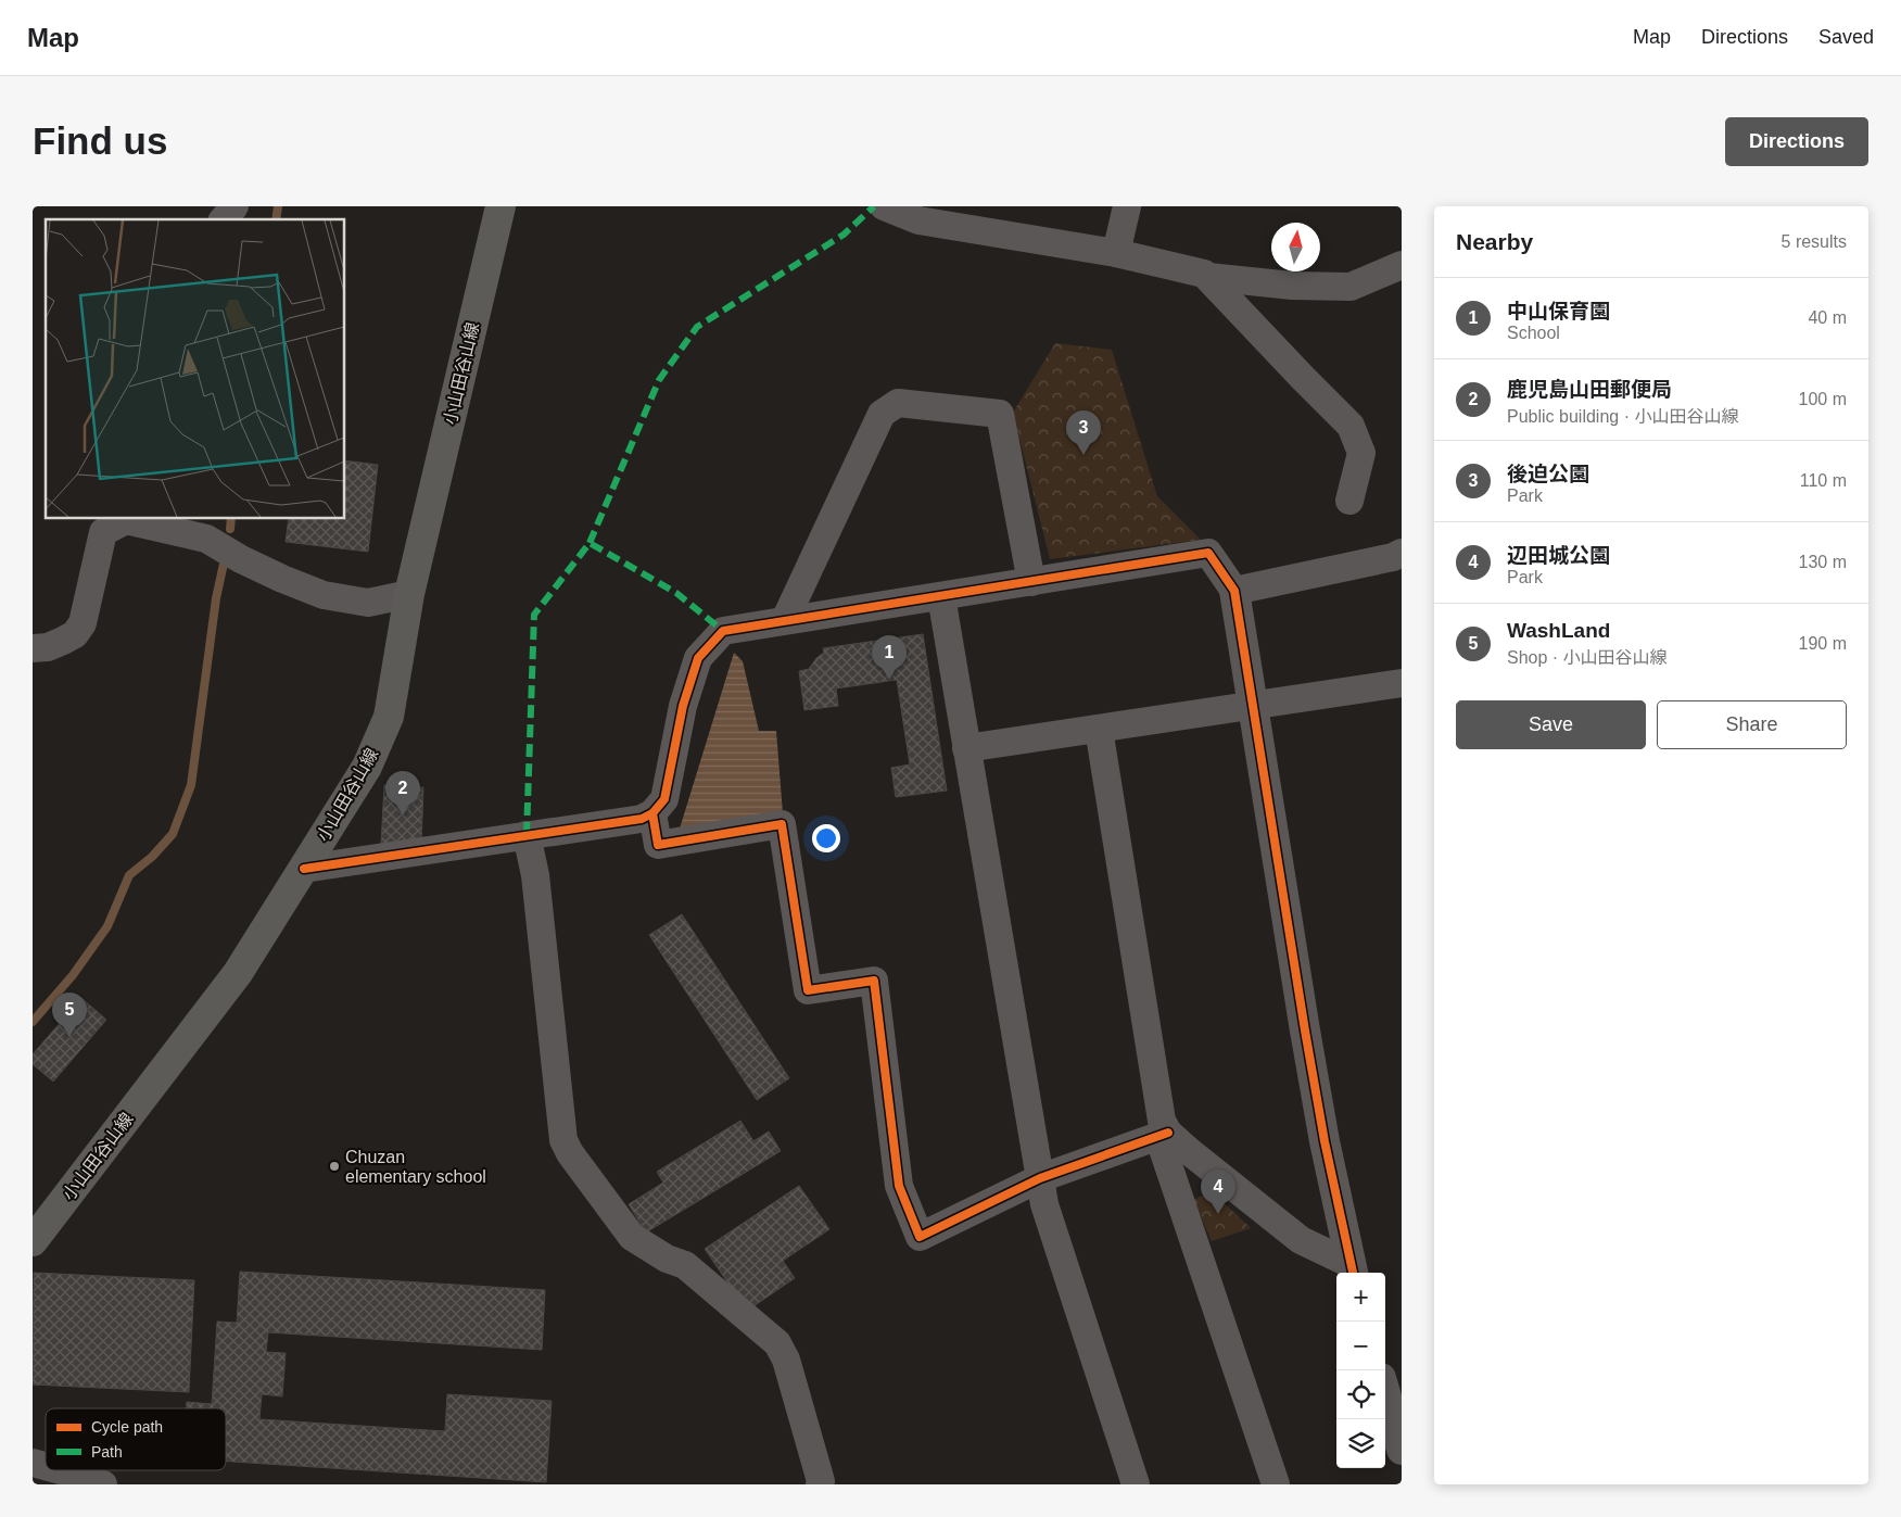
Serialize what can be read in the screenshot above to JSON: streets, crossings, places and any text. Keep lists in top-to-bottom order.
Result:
{
  "streets": {
    "main road": ["小山田谷山線"]
  },
  "places": ["Chuzan elementary school"],
  "legend": ["Cycle path", "Path"],
  "north": "top",
  "page": {
    "header": "Map",
    "nav": ["Map", "Directions", "Saved"],
    "buttons": [
      "Directions",
      ["Save", "Share"]
    ],
    "title": "Find us",
    "heading": ["Nearby", "5 results"],
    "list": [
      {
        "mark": "1",
        "name": "中山保育園",
        "note": "School",
        "value": "40 m"
      },
      {
        "mark": "2",
        "name": "鹿児島山田郵便局",
        "note": "Public building · 小山田谷山線",
        "value": "100 m"
      },
      {
        "mark": "3",
        "name": "後迫公園",
        "note": "Park",
        "value": "110 m"
      },
      {
        "mark": "4",
        "name": "辺田城公園",
        "note": "Park",
        "value": "130 m"
      },
      {
        "mark": "5",
        "name": "WashLand",
        "note": "Shop · 小山田谷山線",
        "value": "190 m"
      }
    ],
    "pins": [
      "3",
      "1",
      "2",
      "5",
      "4"
    ],
    "map_buttons": ["+", "−"]
  }
}
